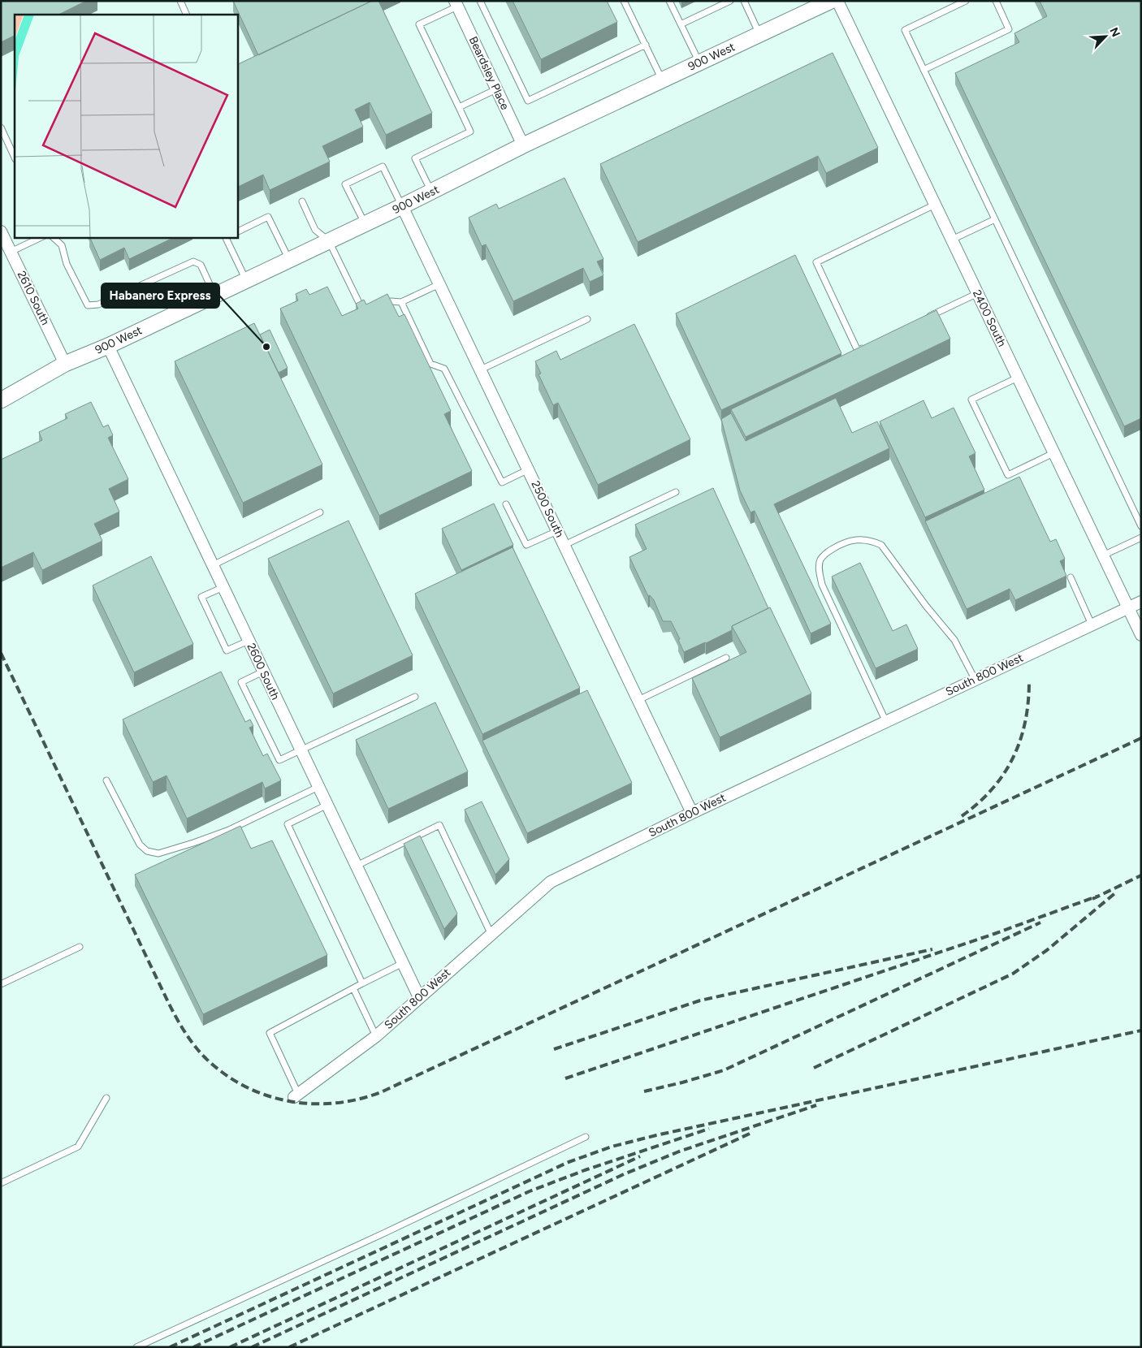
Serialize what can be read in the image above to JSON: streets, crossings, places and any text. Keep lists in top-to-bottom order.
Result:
{
  "streets": {
    "main road": ["900 West"],
    "street": [
      "Beardsley Place",
      "2610 South",
      "2400 South",
      "2500 South",
      "2600 South",
      "South 800 West"
    ]
  },
  "crossings": [
    ["900 West", "Beardsley Place"],
    ["900 West", "2610 South"],
    ["900 West", "2500 South"],
    ["900 West", "2600 South"],
    ["2400 South", "South 800 West"],
    ["2500 South", "South 800 West"],
    ["2600 South", "South 800 West"]
  ],
  "places": ["Habanero Express"],
  "north": "top right"
}
